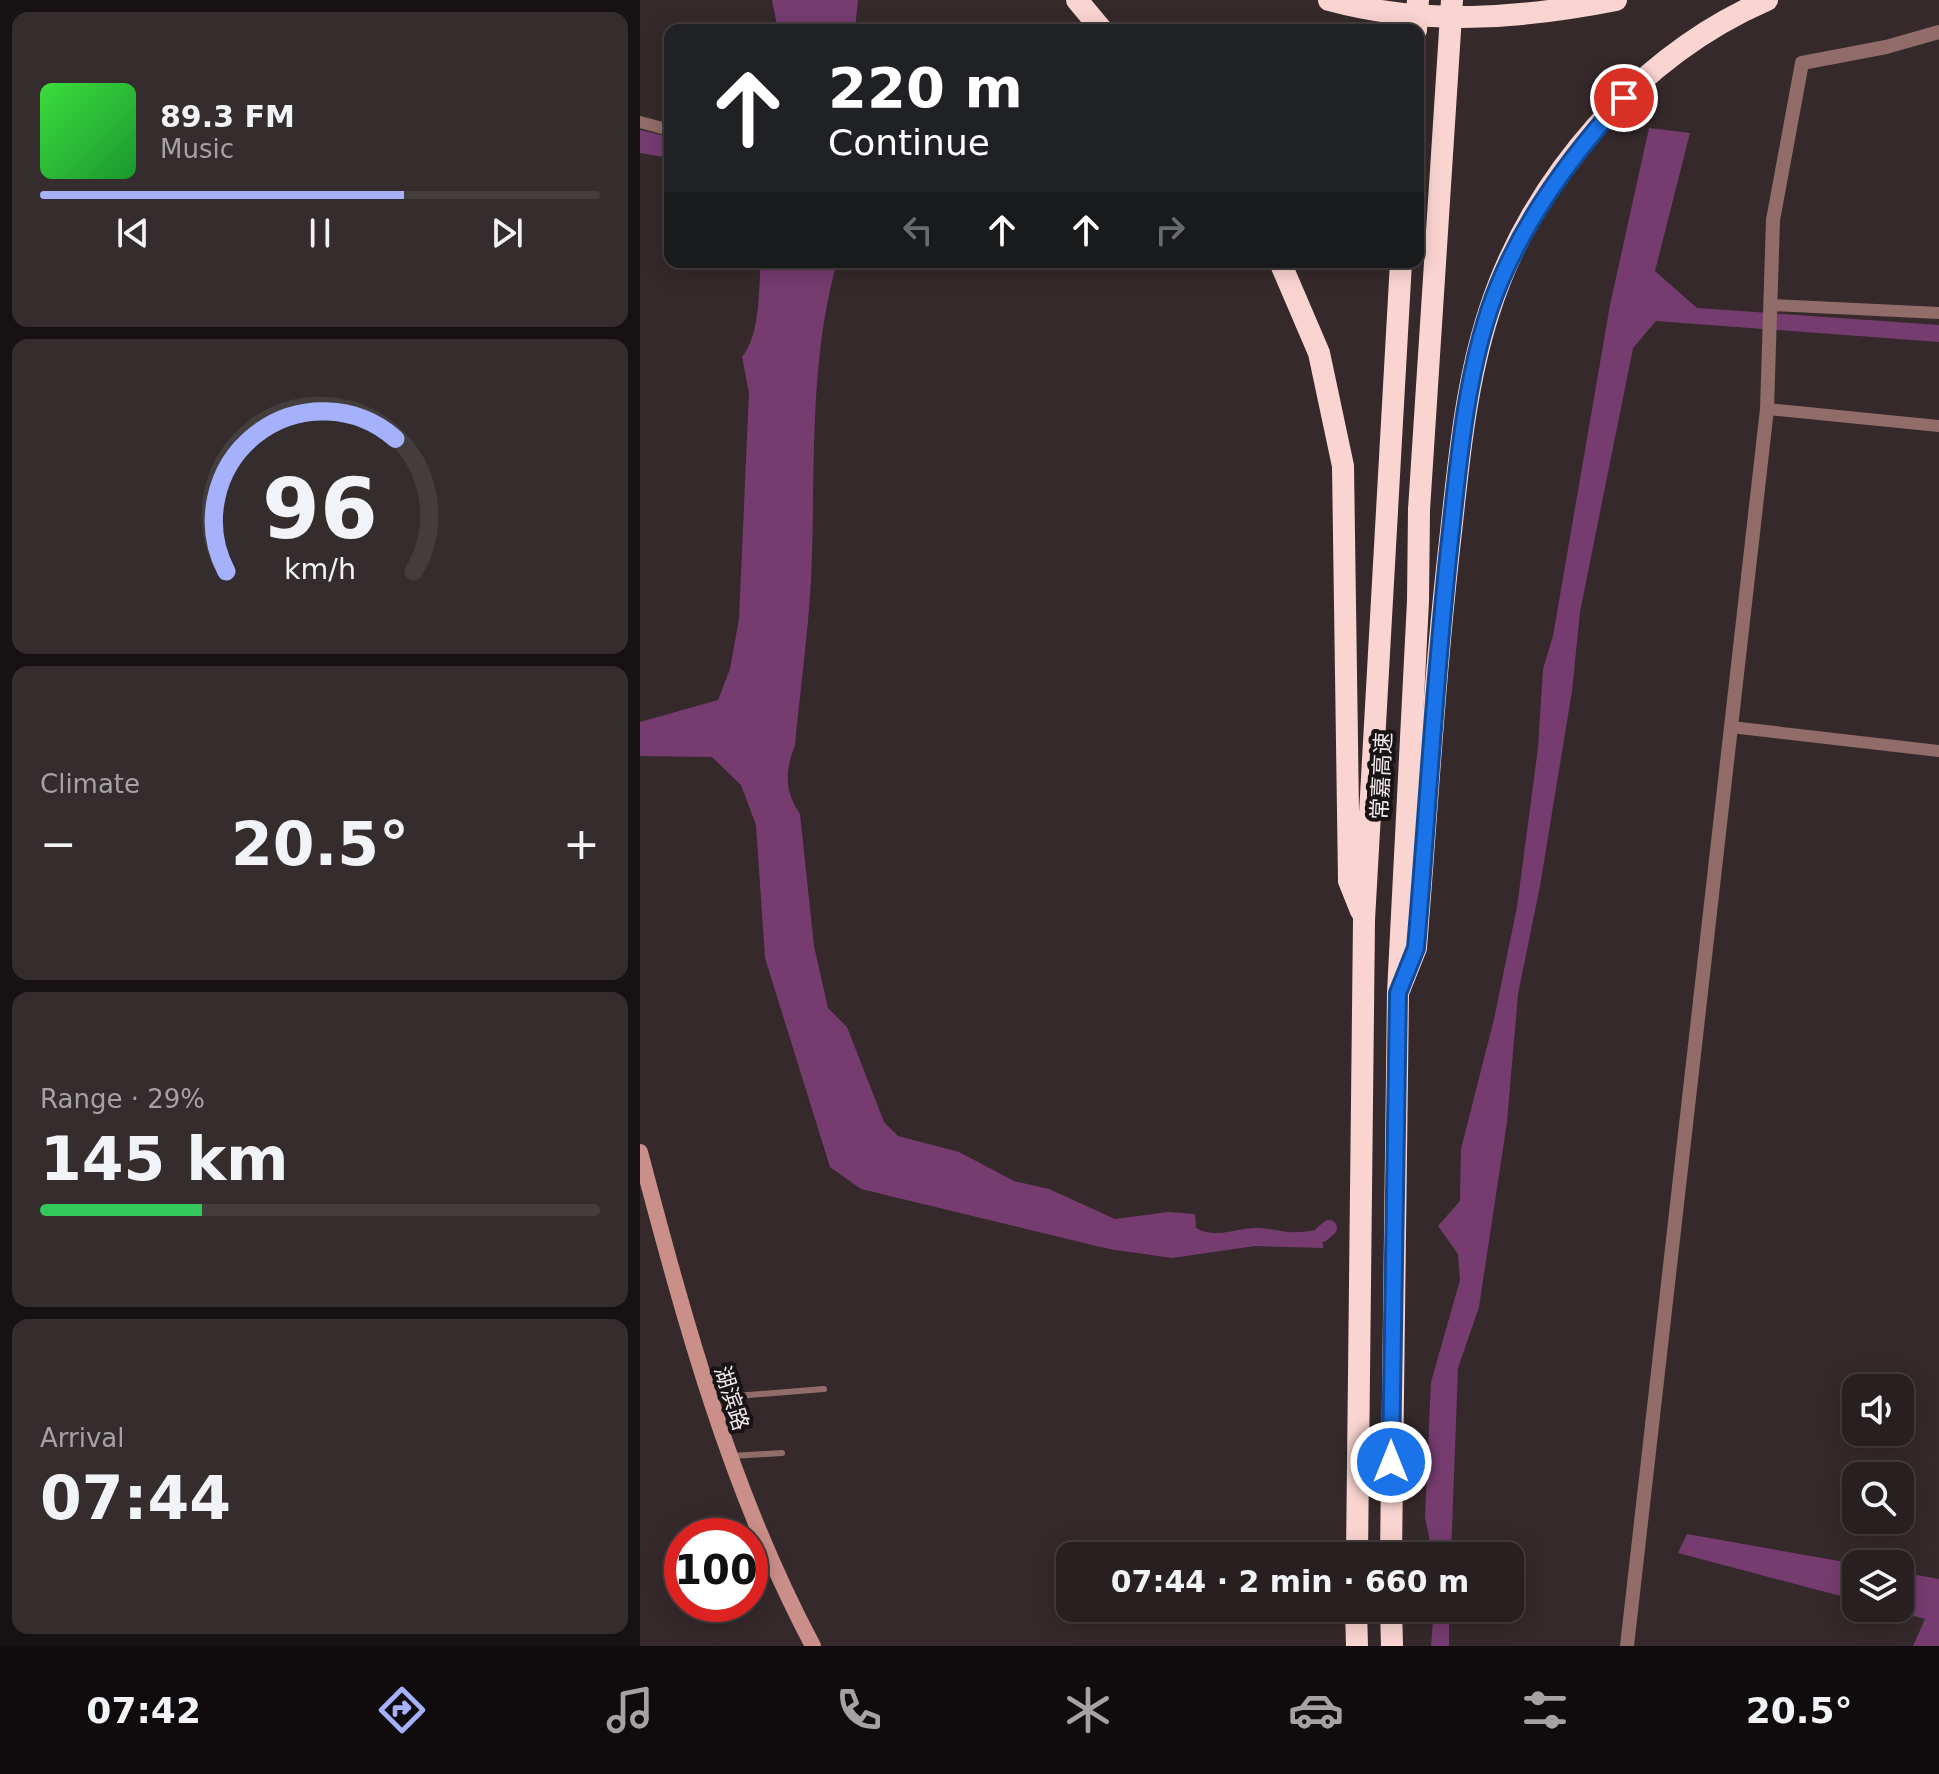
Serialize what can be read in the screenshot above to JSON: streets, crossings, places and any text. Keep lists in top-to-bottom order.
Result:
{
  "streets": {
    "highway": ["常嘉高速"],
    "main road": ["湖滨路"]
  },
  "page": {
    "turn": ["220 m", "Continue"],
    "song": ["89.3 FM", "Music"],
    "tile": [
      "Climate",
      ["Range · 29%", "145 km"],
      ["Arrival", "07:44"]
    ],
    "heat": ["−", "20.5°", "+"],
    "limit": "100",
    "trip": "07:44 · 2 min · 660 m",
    "tabs": ["07:42", "20.5°"],
    "gauge": ["96", "km/h"]
  }
}
